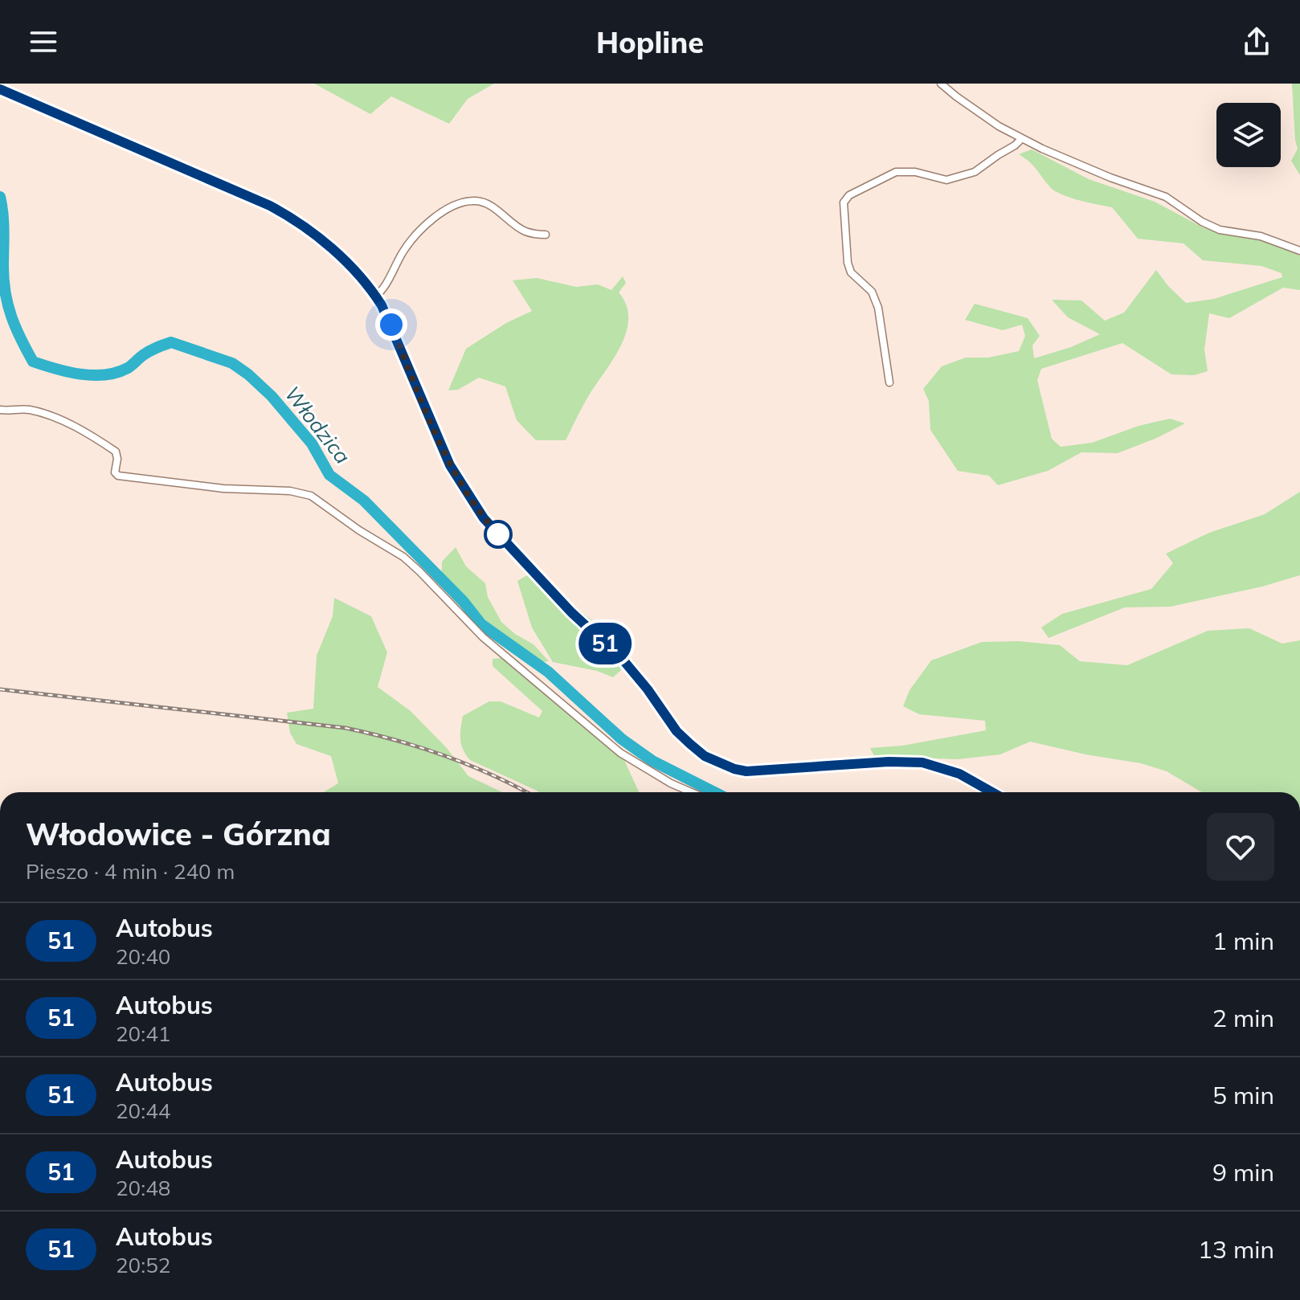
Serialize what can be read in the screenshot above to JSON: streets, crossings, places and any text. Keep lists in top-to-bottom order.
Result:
{
  "water": ["Włodzica"],
  "lines": ["bus line 51"],
  "page": {
    "header": "Hopline",
    "on_map": "51",
    "heading": ["Włodowice - Górzna", "Pieszo · 4 min · 240 m"],
    "list": [
      {
        "mark": "51",
        "name": "Autobus",
        "note": "20:40",
        "value": "1 min"
      },
      {
        "mark": "51",
        "name": "Autobus",
        "note": "20:41",
        "value": "2 min"
      },
      {
        "mark": "51",
        "name": "Autobus",
        "note": "20:44",
        "value": "5 min"
      },
      {
        "mark": "51",
        "name": "Autobus",
        "note": "20:48",
        "value": "9 min"
      },
      {
        "mark": "51",
        "name": "Autobus",
        "note": "20:52",
        "value": "13 min"
      }
    ]
  }
}
